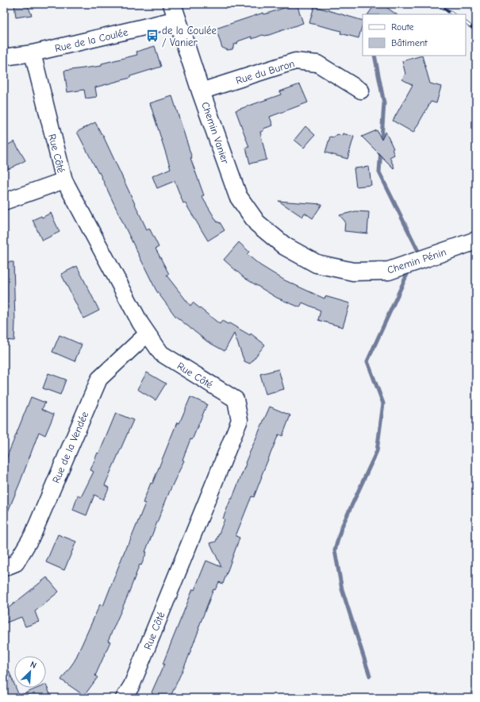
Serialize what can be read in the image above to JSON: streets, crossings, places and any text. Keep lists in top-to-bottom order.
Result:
{
  "streets": {
    "street": [
      "Rue de la Coulée",
      "Rue du Buron",
      "Chemin Vanier",
      "Rue Côté",
      "Chemin Pénin",
      "Rue de la Vendée"
    ]
  },
  "crossings": [
    ["Rue de la Coulée", "Chemin Vanier"],
    ["Rue de la Coulée", "Rue Côté"],
    ["Rue du Buron", "Chemin Vanier"],
    ["Chemin Vanier", "Chemin Pénin"],
    ["Rue Côté", "Rue de la Vendée"]
  ],
  "places": {
    "bus stop": ["de la Coulée / Vanier"]
  },
  "legend": ["Route", "Bâtiment"],
  "north": "top right"
}
